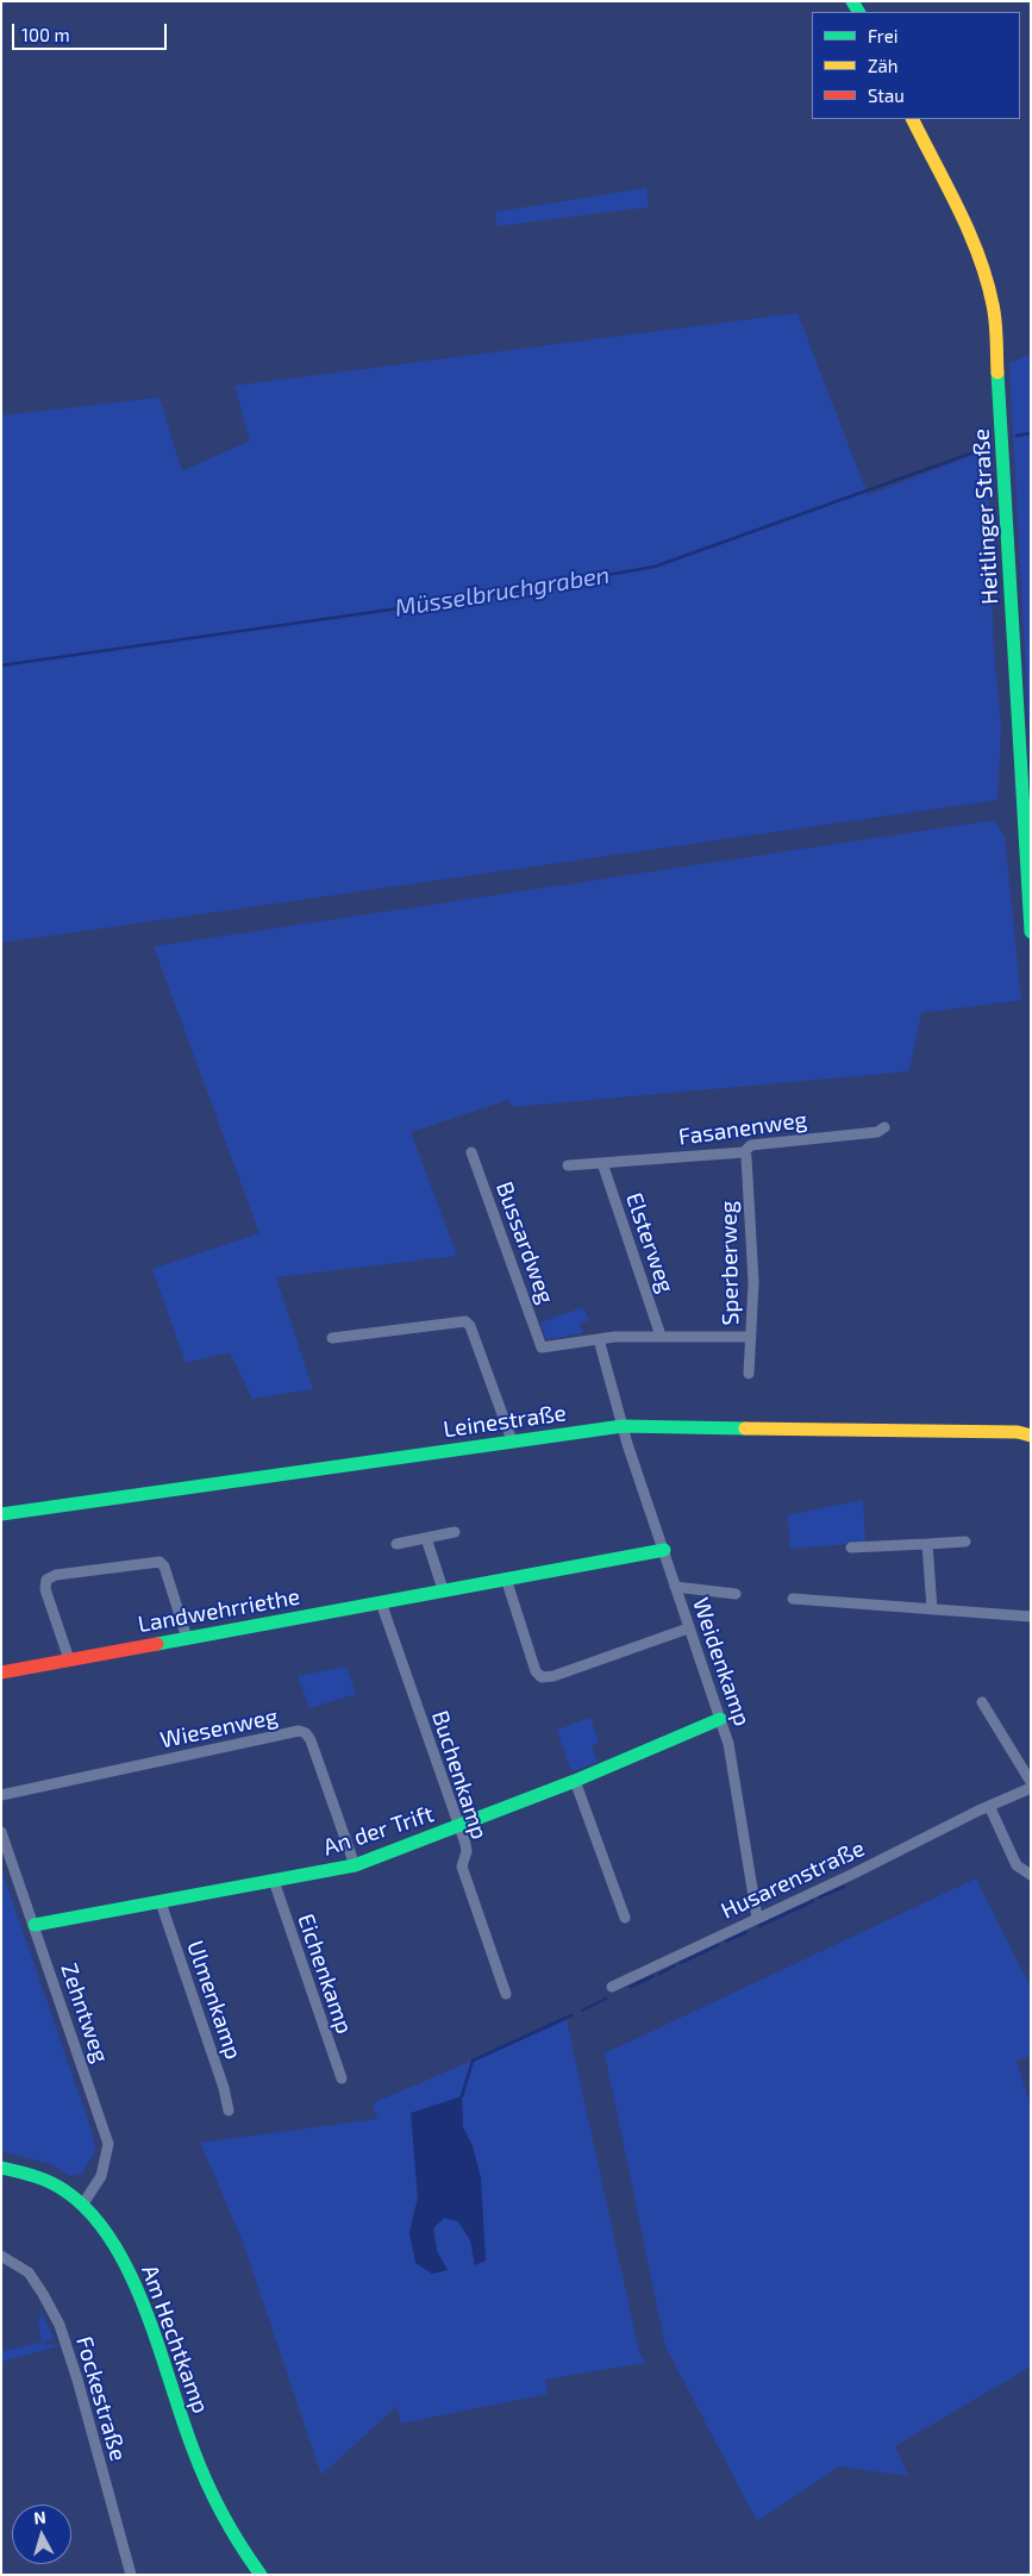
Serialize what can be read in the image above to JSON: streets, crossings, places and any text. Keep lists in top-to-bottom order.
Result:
{
  "streets": {
    "street": [
      "Heitlinger Straße",
      "Fasanenweg",
      "Bussardweg",
      "Elsterweg",
      "Sperberweg",
      "Leinestraße",
      "Landwehrriethe",
      "Weidenkamp",
      "Wiesenweg",
      "Buchenkamp",
      "An der Trift",
      "Husarenstraße",
      "Eichenkamp",
      "Ulmenkamp",
      "Zehntweg",
      "Am Hechtkamp",
      "Fockestraße"
    ]
  },
  "crossings": [
    ["Fasanenweg", "Elsterweg"],
    ["Fasanenweg", "Sperberweg"],
    ["Bussardweg", "Weidenkamp"],
    ["Leinestraße", "Weidenkamp"],
    ["Landwehrriethe", "Weidenkamp"],
    ["Landwehrriethe", "Buchenkamp"],
    ["Weidenkamp", "An der Trift"],
    ["Weidenkamp", "Husarenstraße"],
    ["Wiesenweg", "An der Trift"],
    ["Buchenkamp", "An der Trift"],
    ["An der Trift", "Eichenkamp"],
    ["An der Trift", "Ulmenkamp"],
    ["An der Trift", "Zehntweg"],
    ["Zehntweg", "Am Hechtkamp"]
  ],
  "water": ["Müsselbruchgraben"],
  "legend": ["Frei", "Zäh", "Stau"],
  "scale_bar": "100 m",
  "north": "top"
}
